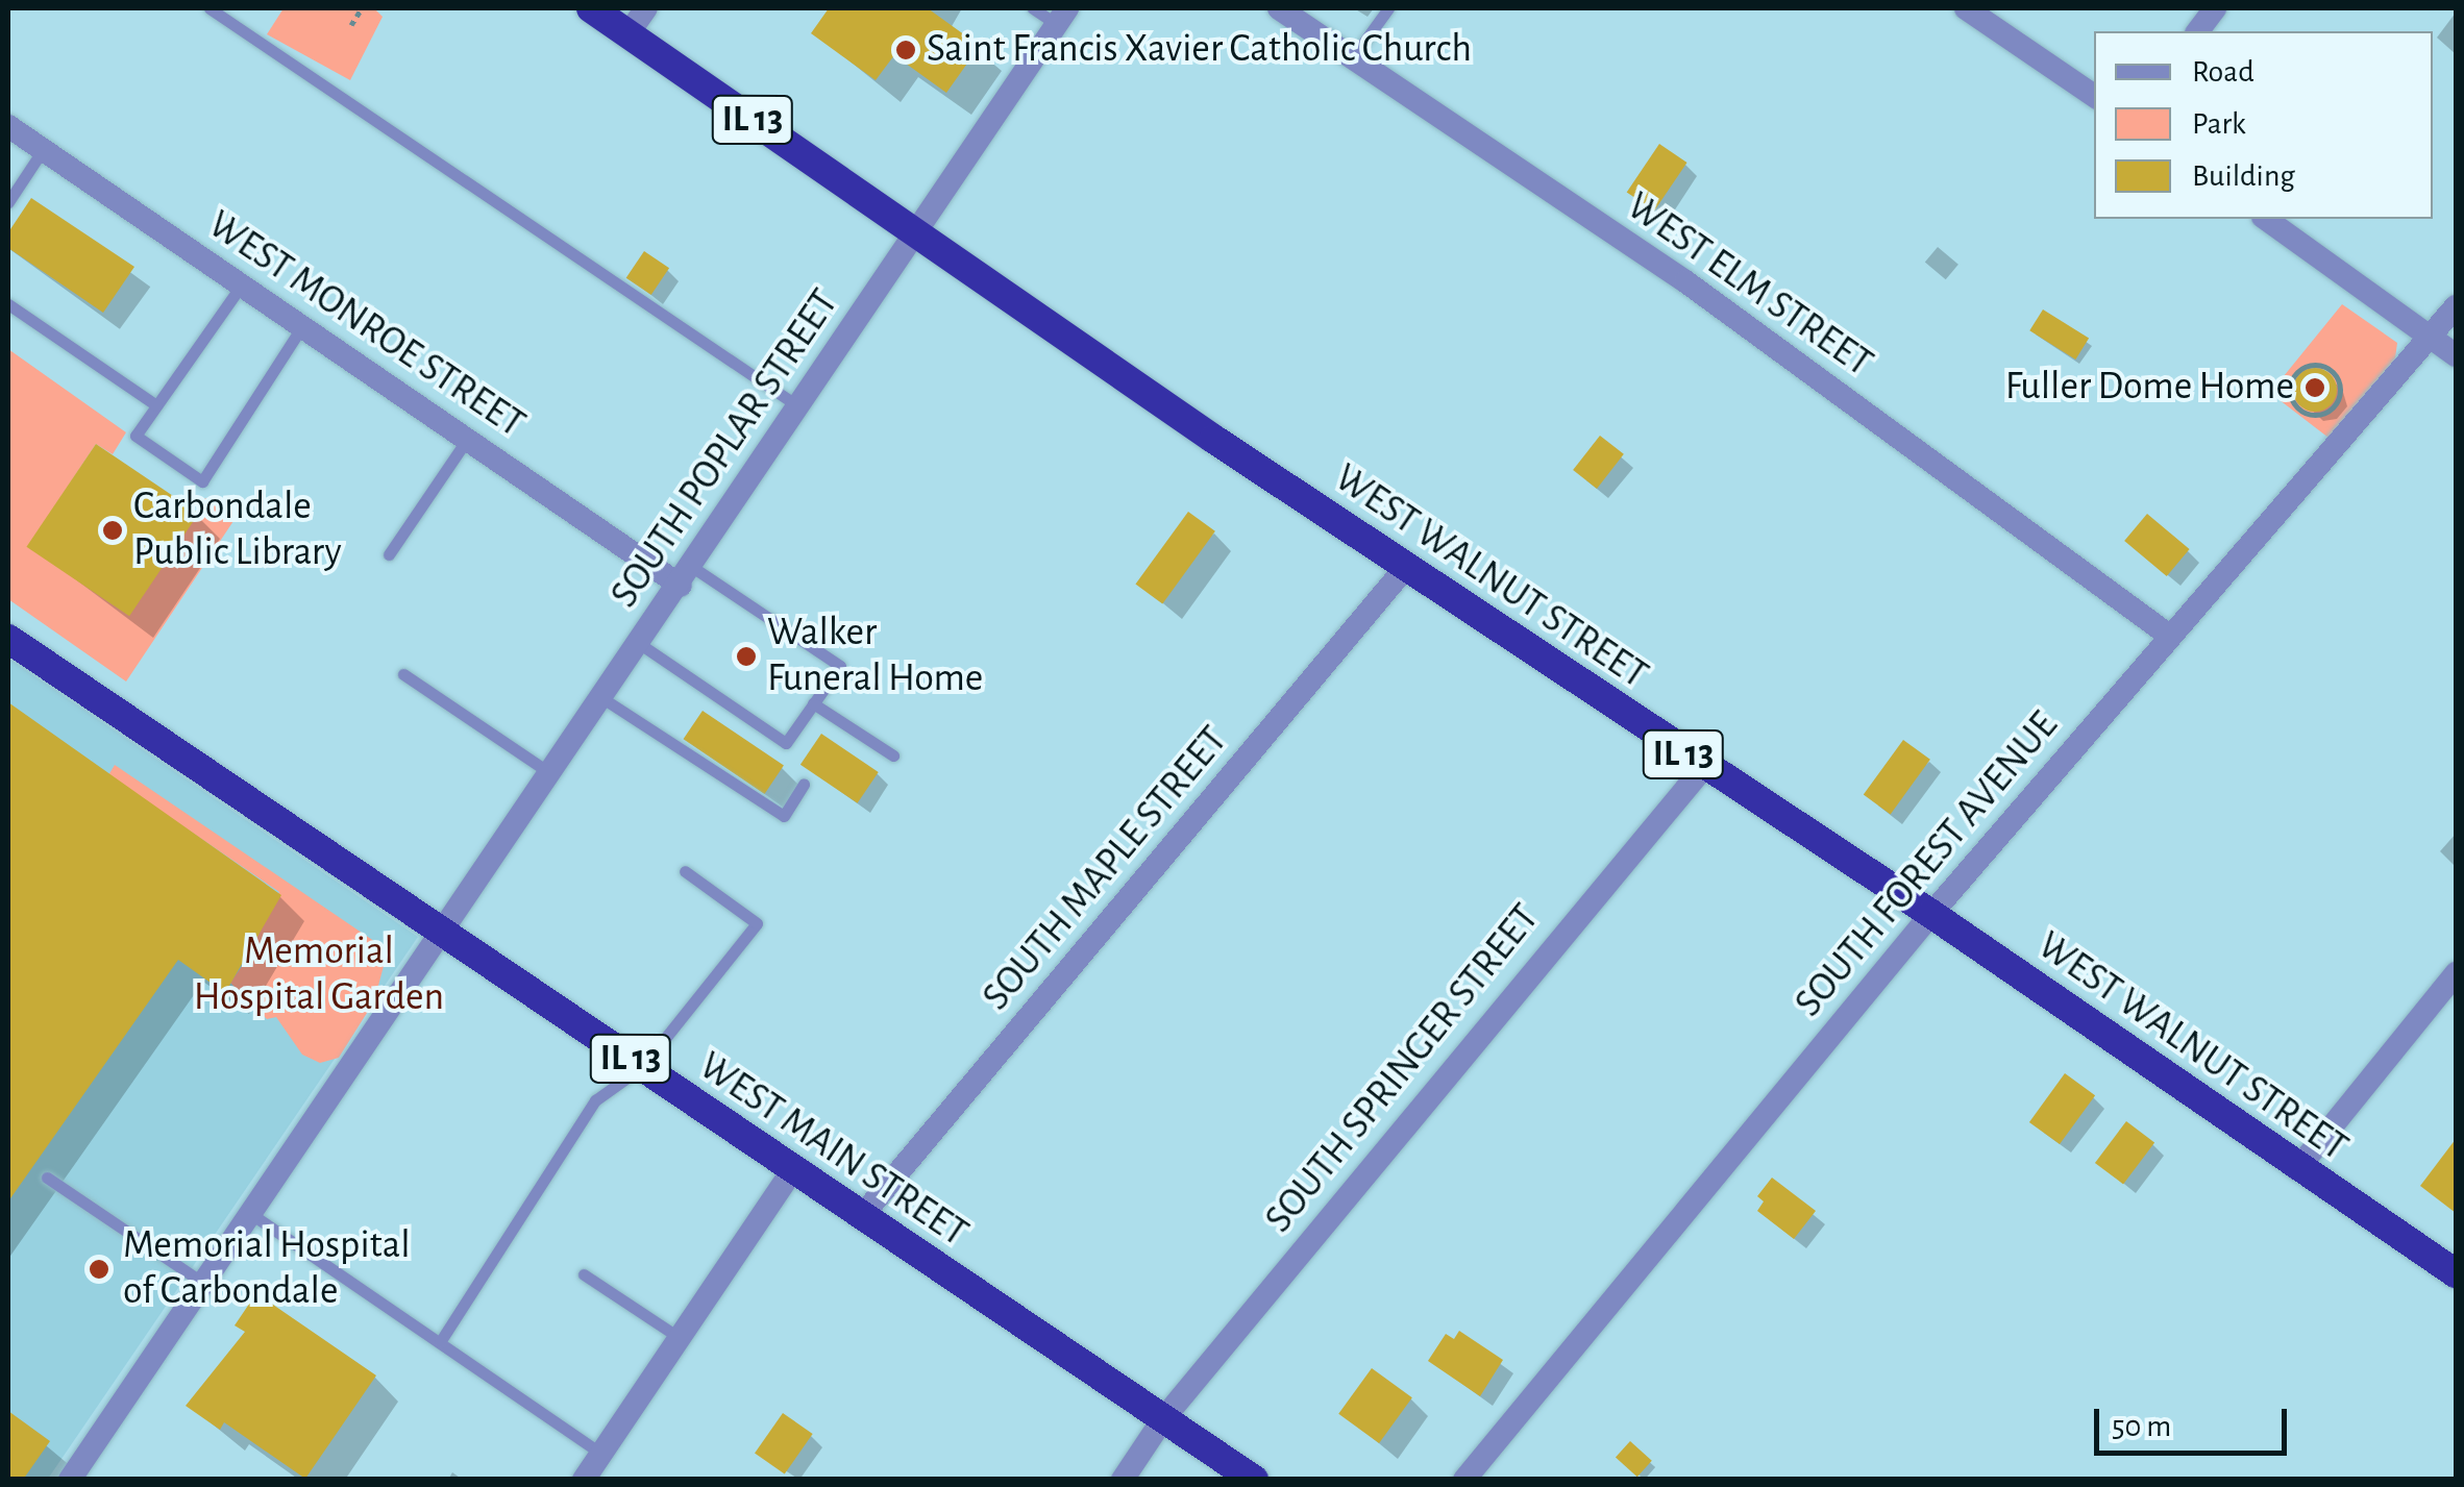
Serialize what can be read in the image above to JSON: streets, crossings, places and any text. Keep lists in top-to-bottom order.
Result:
{
  "streets": {
    "highway": ["IL 13", "WEST WALNUT STREET", "WEST MAIN STREET"],
    "street": [
      "WEST ELM STREET",
      "WEST MONROE STREET",
      "SOUTH POPLAR STREET",
      "SOUTH FOREST AVENUE",
      "SOUTH MAPLE STREET",
      "SOUTH SPRINGER STREET"
    ]
  },
  "crossings": [
    ["WEST ELM STREET", "SOUTH FOREST AVENUE"],
    ["WEST MONROE STREET", "SOUTH POPLAR STREET"],
    ["SOUTH POPLAR STREET", "WEST WALNUT STREET"],
    ["SOUTH POPLAR STREET", "WEST MAIN STREET"],
    ["WEST WALNUT STREET", "SOUTH FOREST AVENUE"],
    ["WEST WALNUT STREET", "SOUTH MAPLE STREET"],
    ["WEST WALNUT STREET", "SOUTH SPRINGER STREET"],
    ["SOUTH MAPLE STREET", "WEST MAIN STREET"],
    ["SOUTH SPRINGER STREET", "WEST MAIN STREET"]
  ],
  "parks": ["Memorial Hospital Garden"],
  "places": [
    "Saint Francis Xavier Catholic Church",
    "Fuller Dome Home",
    "Carbondale Public Library",
    "Walker Funeral Home",
    "Memorial Hospital of Carbondale"
  ],
  "legend": ["Road", "Park", "Building"],
  "scale_bar": "50 m"
}
